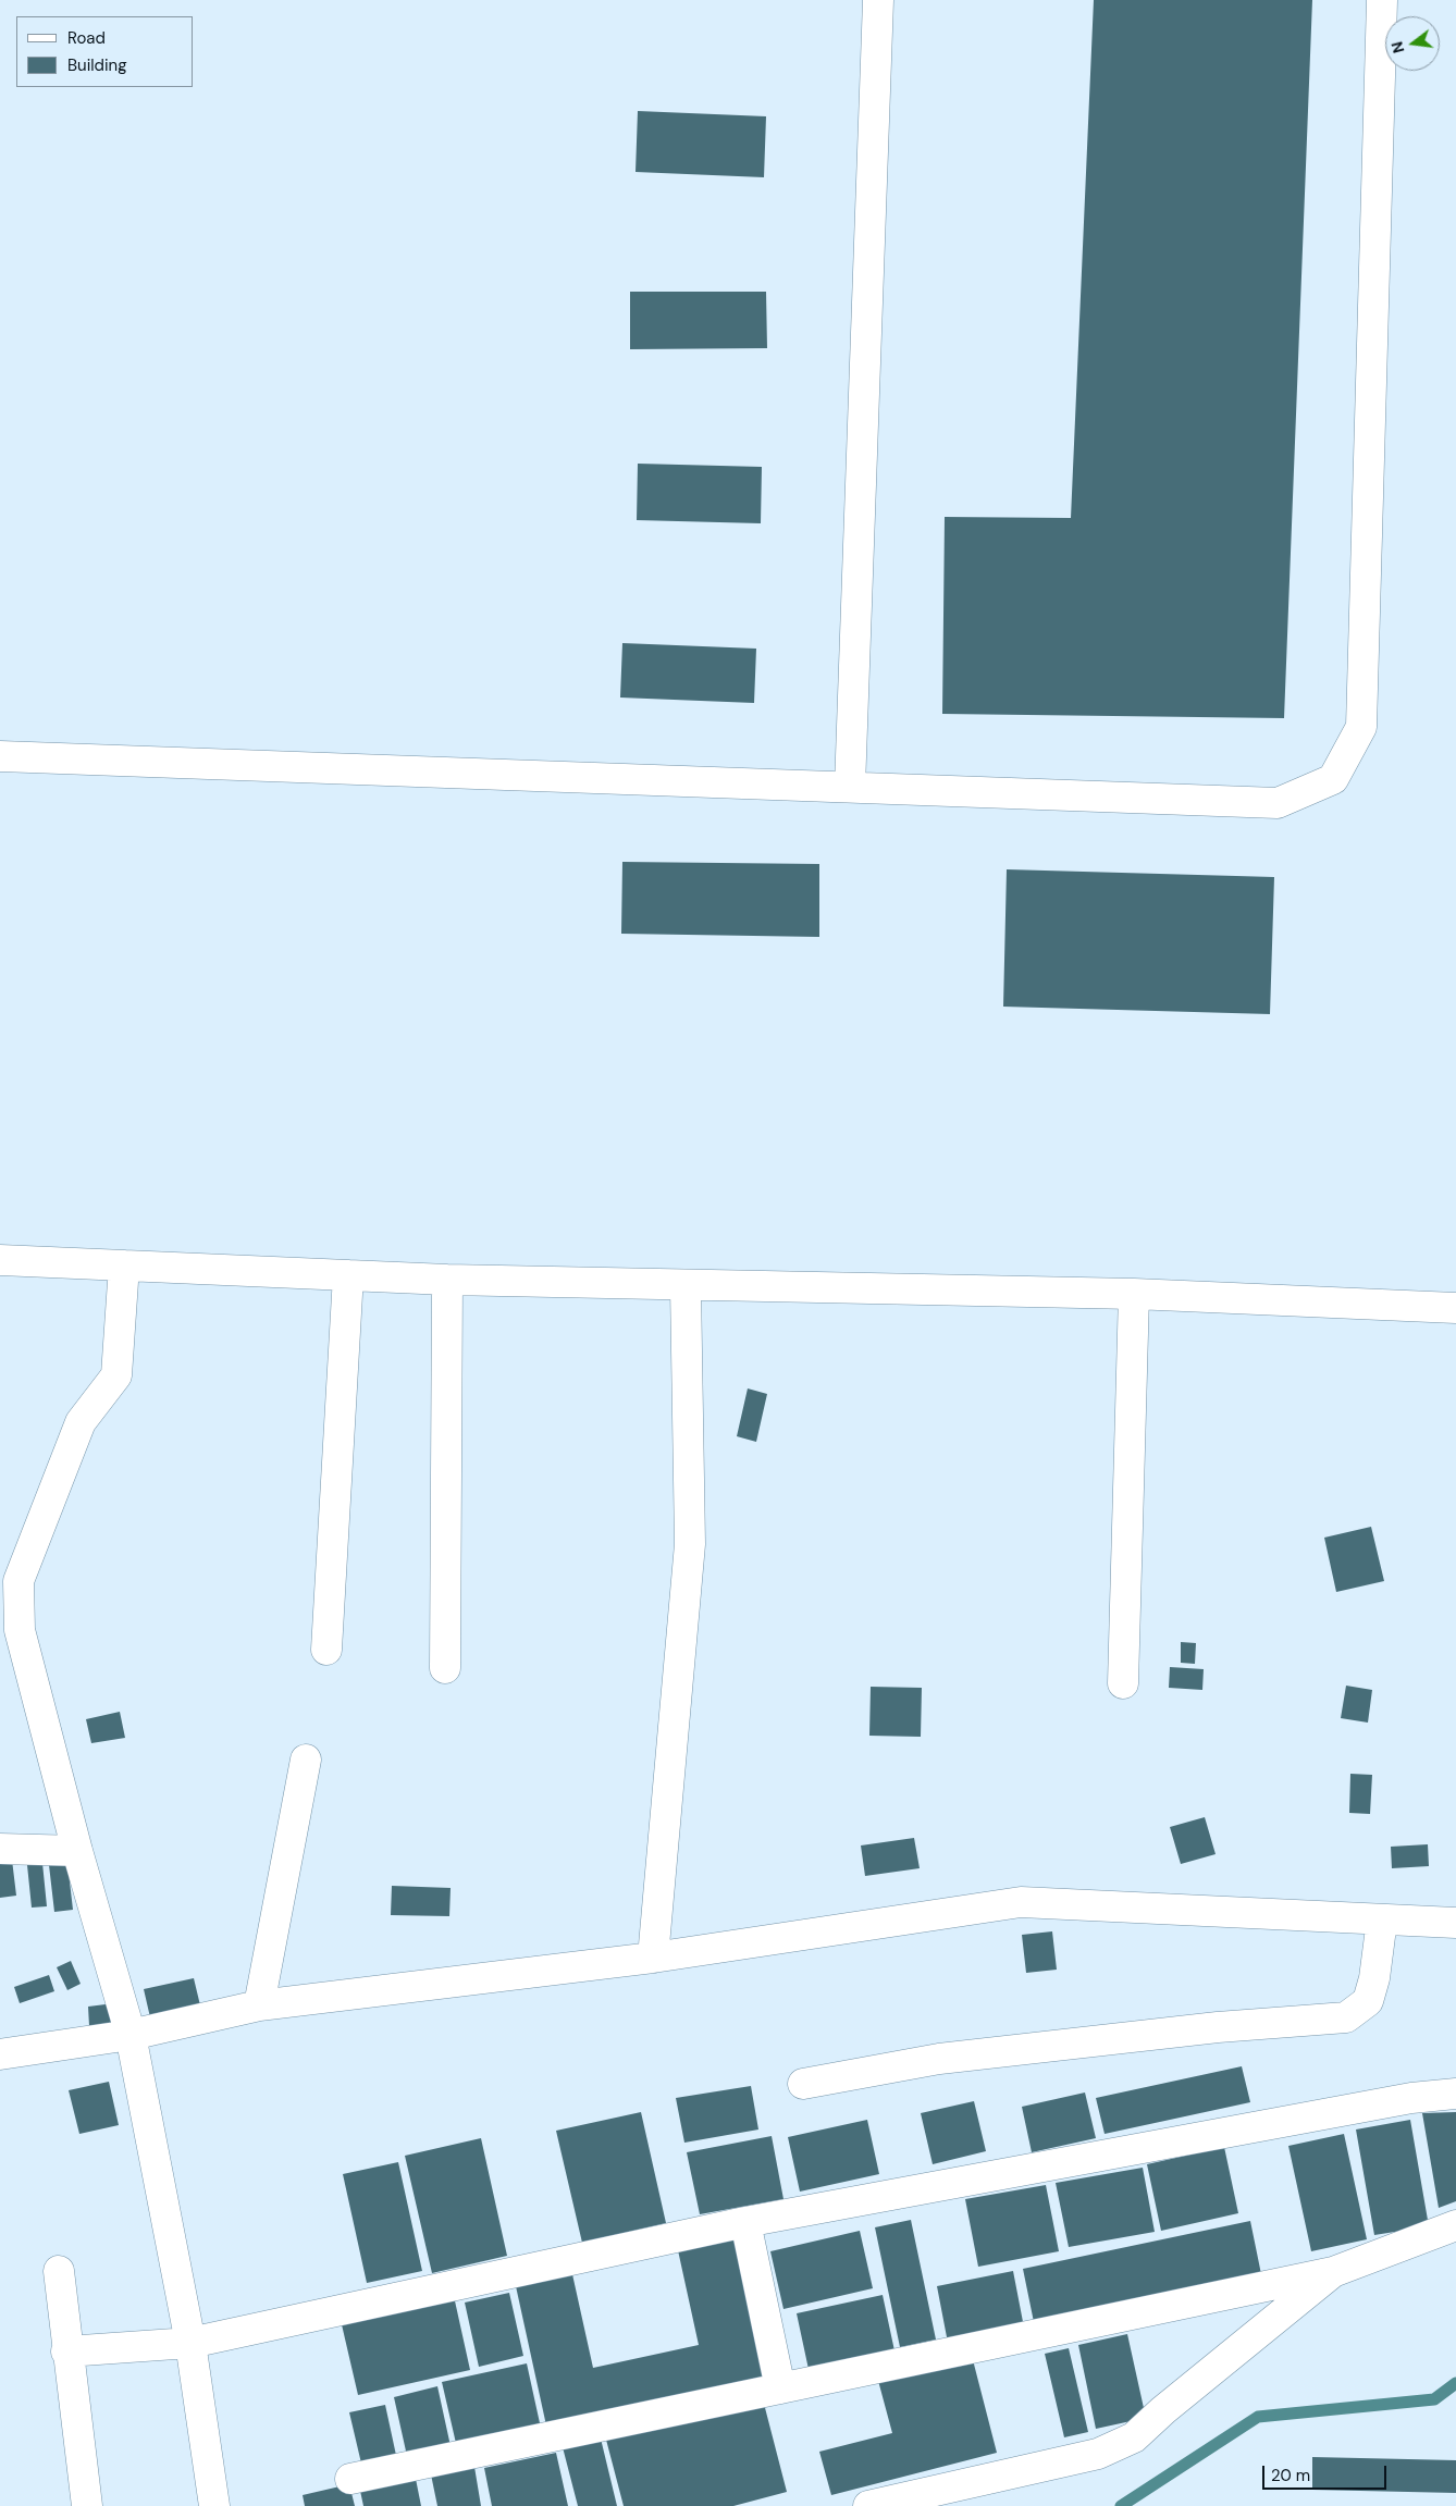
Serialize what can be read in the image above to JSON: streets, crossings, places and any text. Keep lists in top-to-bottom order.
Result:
{
  "legend": ["Road", "Building"],
  "scale_bar": "20 m",
  "north": "left"
}
